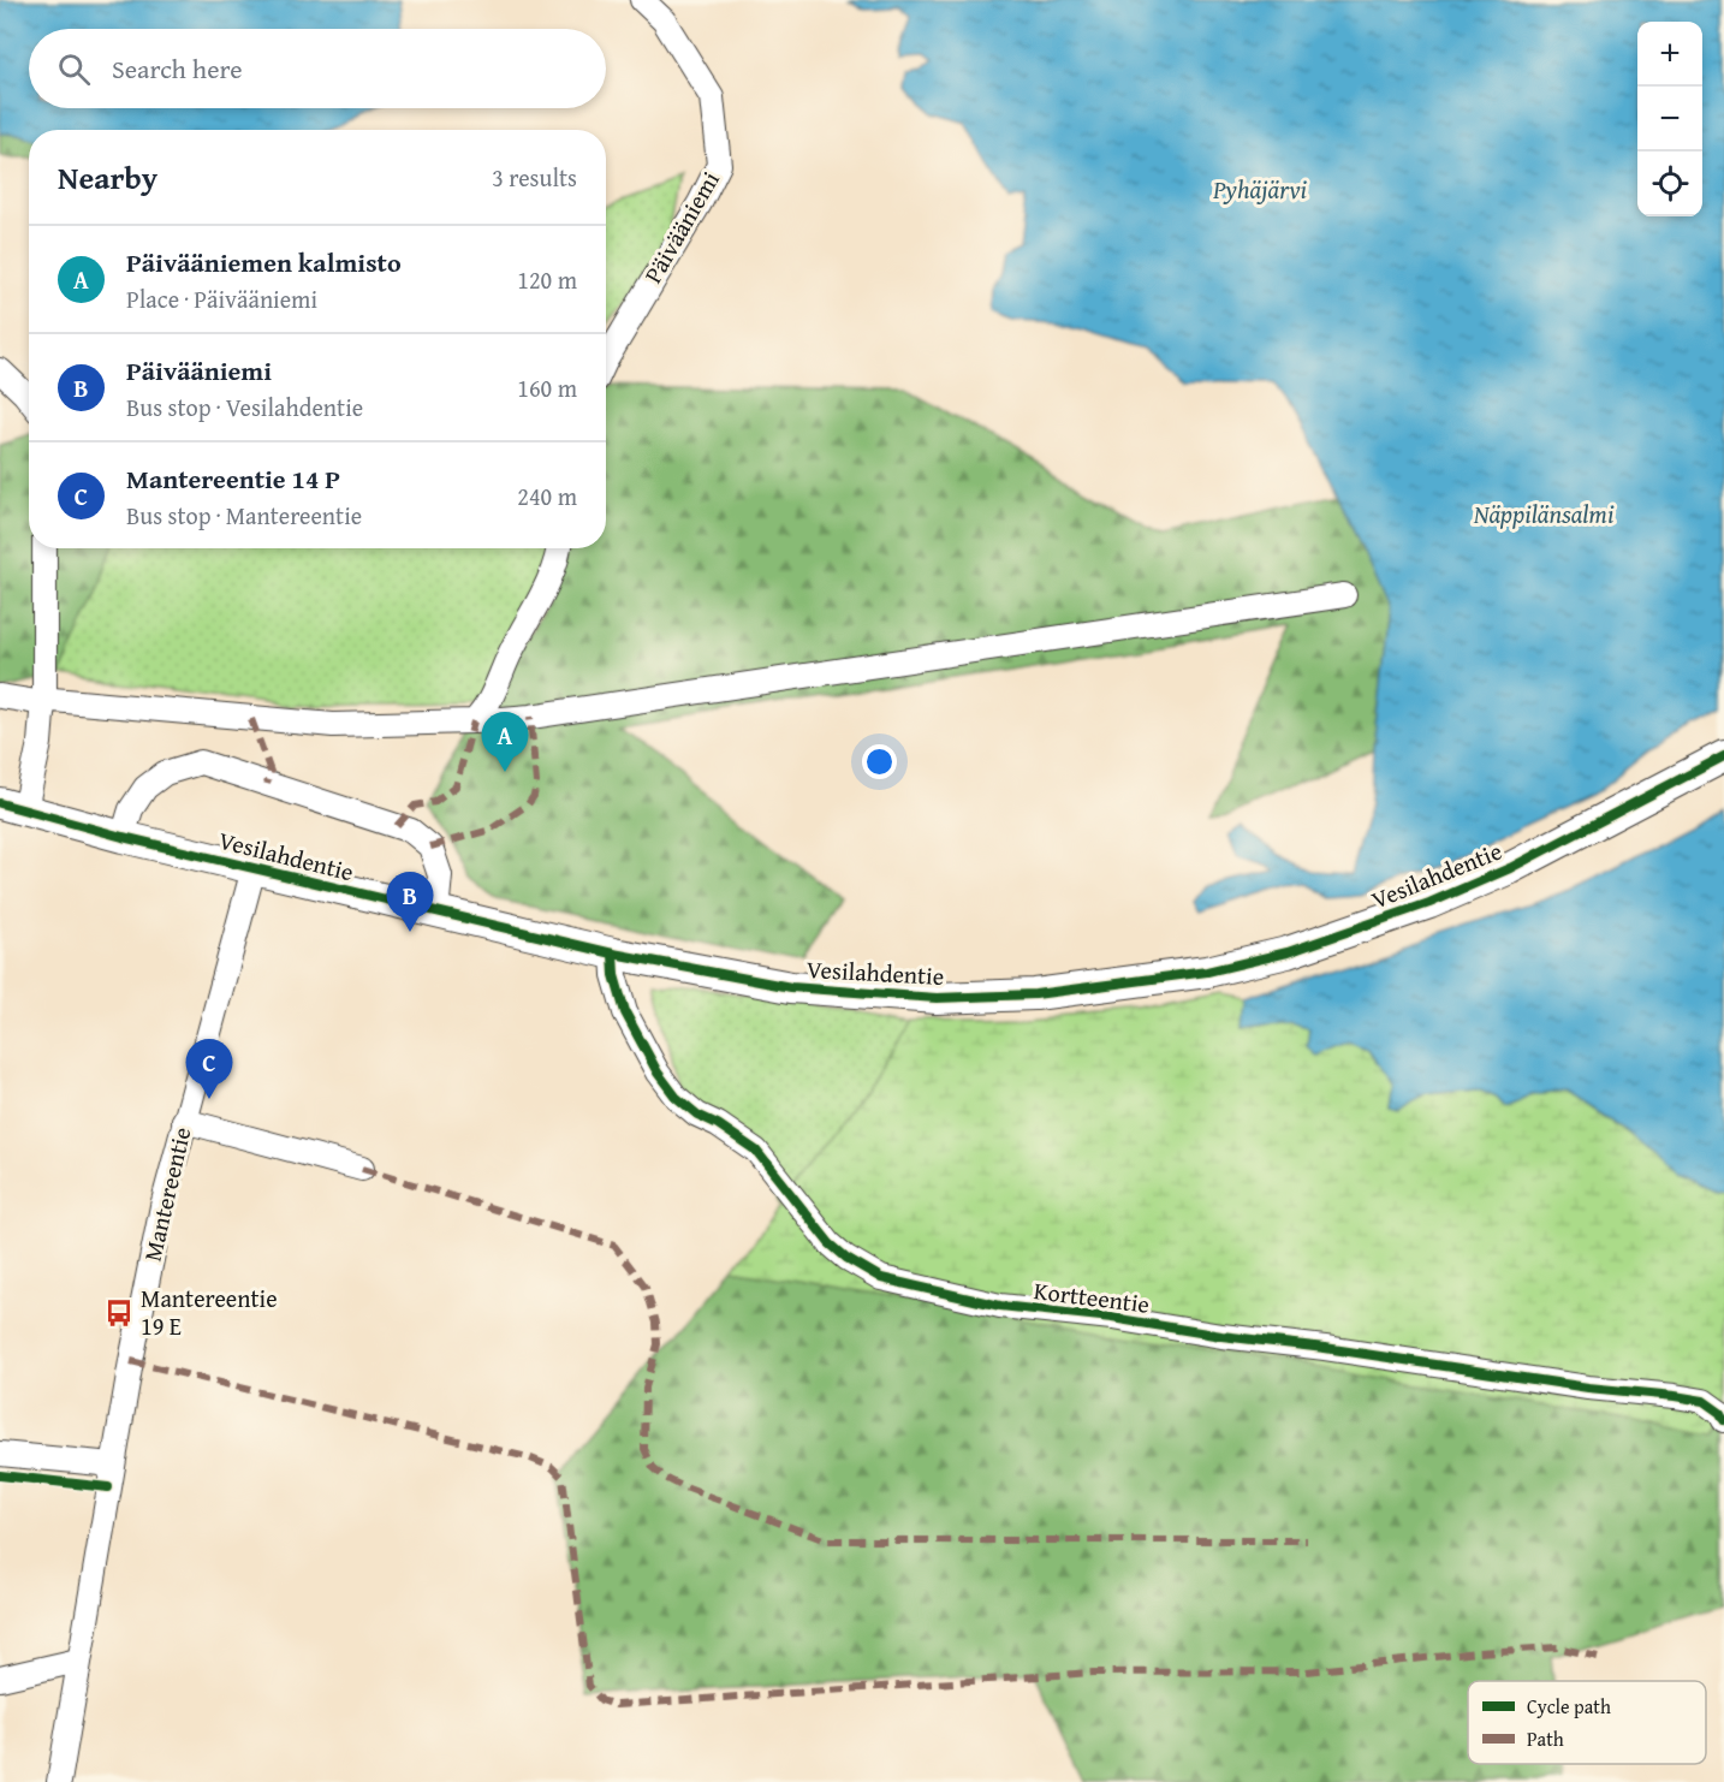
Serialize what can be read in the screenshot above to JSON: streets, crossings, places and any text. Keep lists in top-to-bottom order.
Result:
{
  "streets": {
    "main road": ["Vesilahdentie"],
    "street": ["Päivääniemi", "Mantereentie", "Kortteentie"]
  },
  "crossings": [
    ["Vesilahdentie", "Mantereentie"],
    ["Vesilahdentie", "Kortteentie"]
  ],
  "water": ["Pyhäjärvi", "Näppilänsalmi"],
  "places": {
    "bus stop": ["Mantereentie 19 E"]
  },
  "legend": ["Cycle path", "Path"],
  "page": {
    "map_buttons": ["+", "−"],
    "search": "Search here",
    "heading": ["Nearby", "3 results"],
    "list": [
      {
        "mark": "A",
        "name": "Päivääniemen kalmisto",
        "note": "Place · Päivääniemi",
        "value": "120 m"
      },
      {
        "mark": "B",
        "name": "Päivääniemi",
        "note": "Bus stop · Vesilahdentie",
        "value": "160 m"
      },
      {
        "mark": "C",
        "name": "Mantereentie 14 P",
        "note": "Bus stop · Mantereentie",
        "value": "240 m"
      }
    ],
    "pins": ["A", "B", "C"]
  }
}
